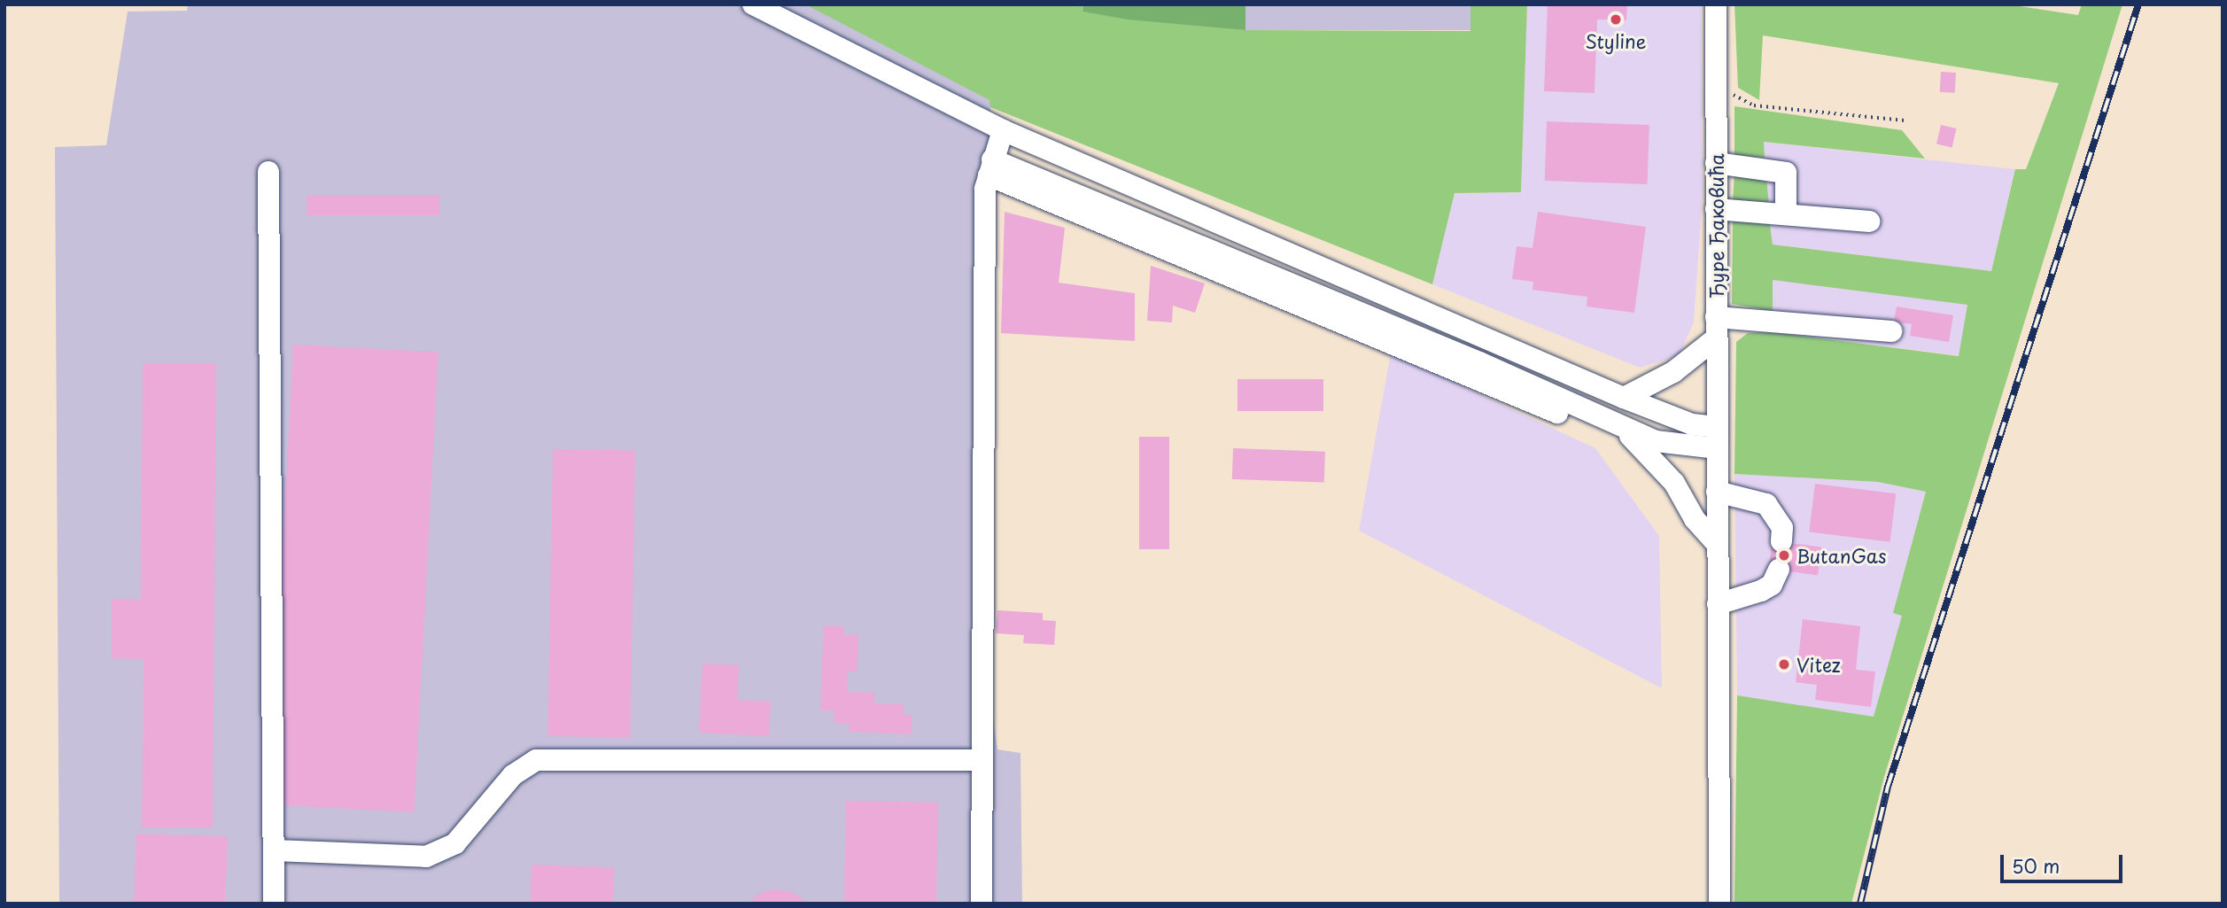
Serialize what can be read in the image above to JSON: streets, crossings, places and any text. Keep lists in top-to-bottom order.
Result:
{
  "streets": {
    "street": ["Ђуре Ђаковића"]
  },
  "places": ["Styline", "ButanGas", "Vitez"],
  "scale_bar": "50 m"
}
